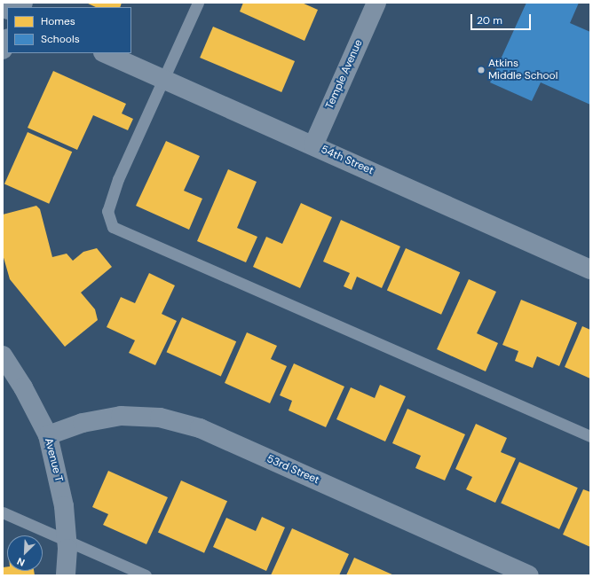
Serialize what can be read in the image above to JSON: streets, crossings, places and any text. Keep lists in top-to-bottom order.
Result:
{
  "streets": {
    "street": [
      "Temple Avenue",
      "54th Street",
      "Avenue T",
      "53rd Street"
    ]
  },
  "crossings": [
    ["Temple Avenue", "54th Street"],
    ["Avenue T", "53rd Street"]
  ],
  "places": ["Atkins Middle School"],
  "legend": ["Homes", "Schools"],
  "scale_bar": "20 m",
  "north": "bottom left"
}
